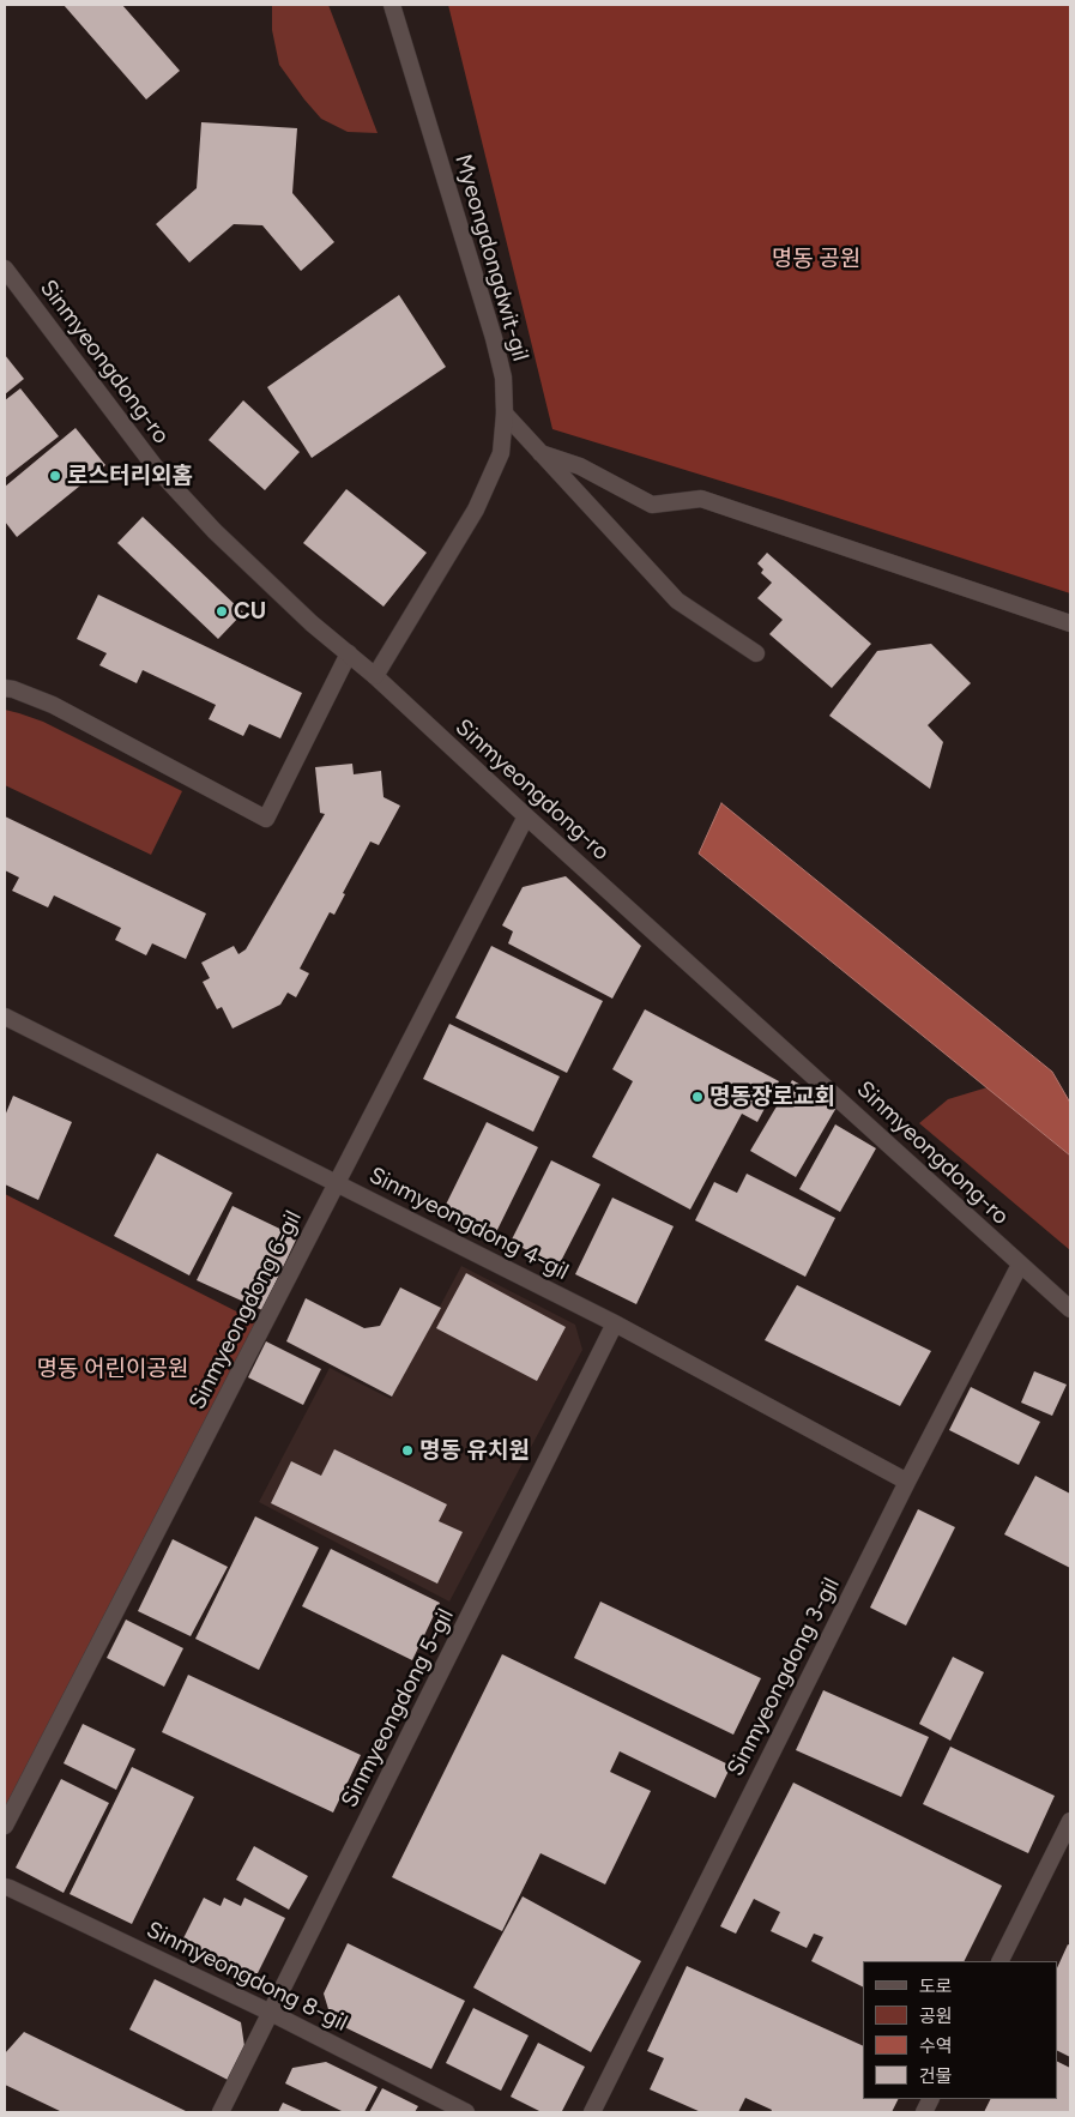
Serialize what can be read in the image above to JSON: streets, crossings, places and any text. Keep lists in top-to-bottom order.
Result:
{
  "streets": {
    "street": [
      "Myeongdongdwit-gil",
      "Sinmyeongdong-ro",
      "Sinmyeongdong 4-gil",
      "Sinmyeongdong 6-gil",
      "Sinmyeongdong 3-gil",
      "Sinmyeongdong 5-gil",
      "Sinmyeongdong 8-gil"
    ]
  },
  "crossings": [
    ["Myeongdongdwit-gil", "Sinmyeongdong-ro"],
    ["Sinmyeongdong-ro", "Sinmyeongdong 6-gil"],
    ["Sinmyeongdong-ro", "Sinmyeongdong 3-gil"],
    ["Sinmyeongdong 4-gil", "Sinmyeongdong 6-gil"],
    ["Sinmyeongdong 4-gil", "Sinmyeongdong 3-gil"],
    ["Sinmyeongdong 4-gil", "Sinmyeongdong 5-gil"],
    ["Sinmyeongdong 5-gil", "Sinmyeongdong 8-gil"]
  ],
  "parks": ["명동 공원", "명동 어린이공원"],
  "places": [
    "로스터리외홈",
    "CU",
    "명동장로교회",
    "명동 유치원"
  ],
  "legend": [
    "도로",
    "공원",
    "수역",
    "건물"
  ]
}
